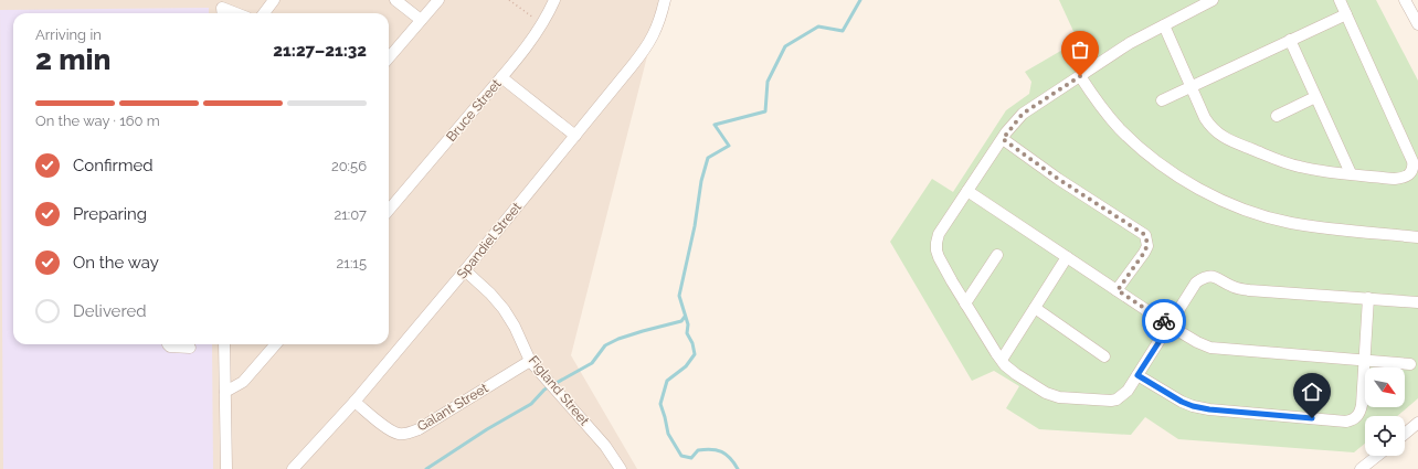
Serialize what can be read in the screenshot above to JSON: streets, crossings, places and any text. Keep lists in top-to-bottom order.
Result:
{
  "streets": {
    "street": [
      "Bruce Street",
      "Spandiel Street",
      "Figland Street",
      "Galant Street"
    ]
  },
  "crossings": [
    ["Spandiel Street", "Figland Street"],
    ["Spandiel Street", "Galant Street"],
    ["Figland Street", "Galant Street"]
  ],
  "north": "bottom right",
  "page": {
    "heading": ["2 min", "Arriving in", "21:27–21:32"],
    "bar": "On the way · 160 m",
    "list": [
      ["Confirmed", "20:56"],
      ["Preparing", "21:07"],
      ["On the way", "21:15"],
      "Delivered"
    ]
  }
}
